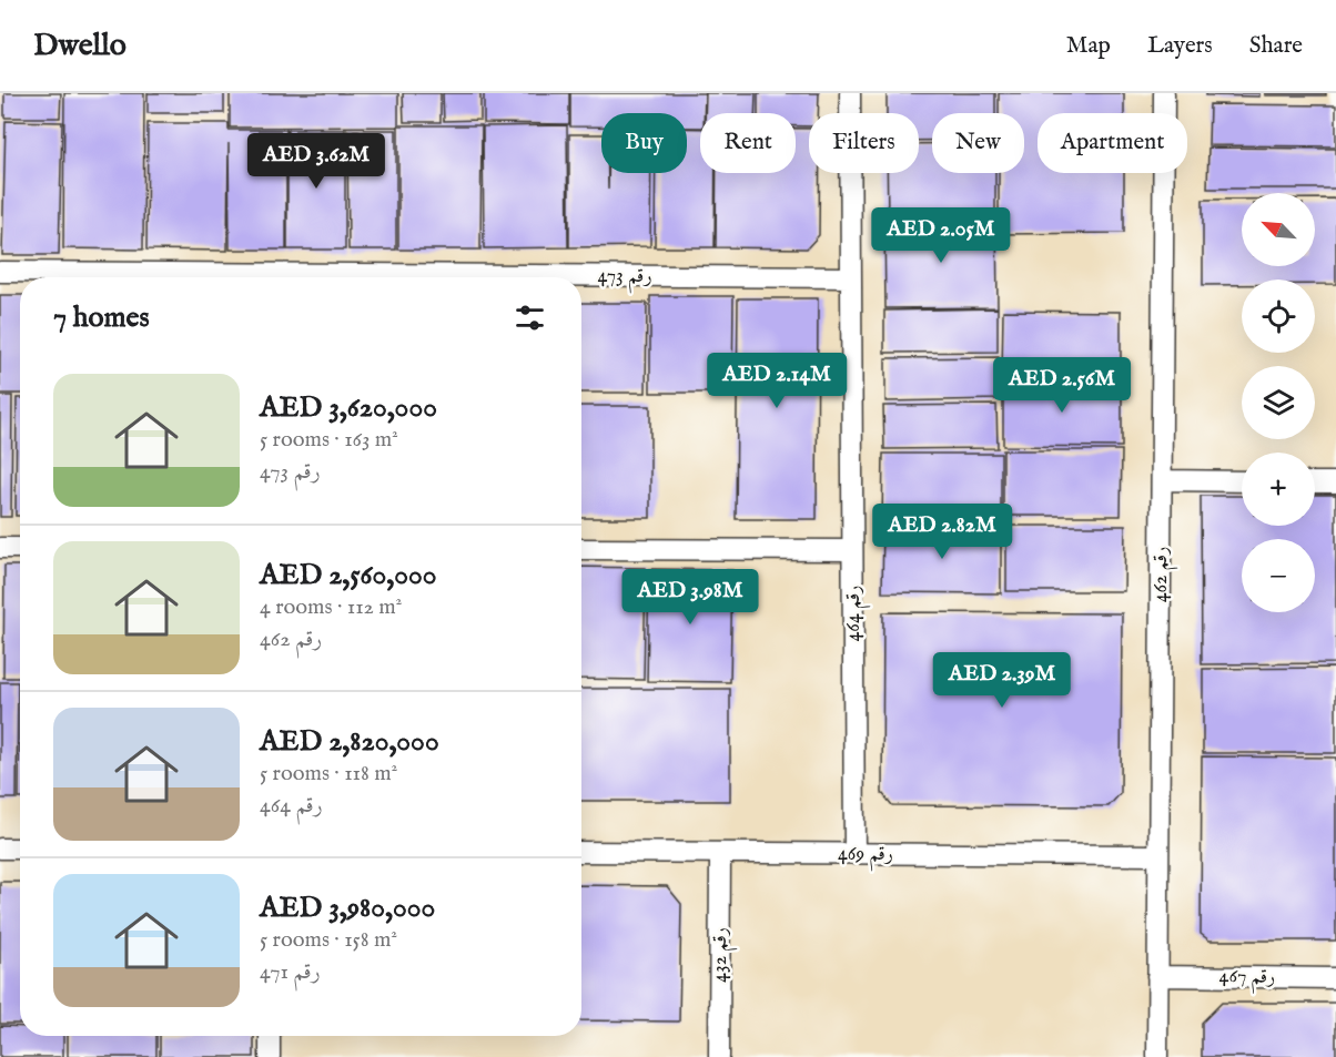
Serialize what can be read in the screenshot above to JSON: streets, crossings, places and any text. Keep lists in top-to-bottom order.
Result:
{
  "streets": {
    "street": [
      "رقم 473",
      "رقم 462",
      "رقم 464",
      "رقم 469",
      "رقم 432",
      "رقم 467"
    ]
  },
  "crossings": [
    ["رقم 473", "رقم 464"],
    ["رقم 462", "رقم 469"],
    ["رقم 462", "رقم 467"],
    ["رقم 464", "رقم 469"],
    ["رقم 469", "رقم 432"]
  ],
  "north": "top left",
  "page": {
    "header": "Dwello",
    "nav": ["Map", "Layers", "Share"],
    "chip": [
      "Buy",
      "Rent",
      "Filters",
      "New",
      "Apartment"
    ],
    "price": [
      "AED 3.62M",
      "AED 2.05M",
      "AED 2.14M",
      "AED 2.56M",
      "AED 2.82M",
      "AED 3.98M",
      "AED 2.39M"
    ],
    "map_buttons": ["+", "−"],
    "heading": "7 homes",
    "list": [
      {
        "name": "AED 3,620,000",
        "note": "5 rooms · 163 m² · رقم 473"
      },
      {
        "name": "AED 2,560,000",
        "note": "4 rooms · 112 m² · رقم 462"
      },
      {
        "name": "AED 2,820,000",
        "note": "5 rooms · 118 m² · رقم 464"
      },
      {
        "name": "AED 3,980,000",
        "note": "5 rooms · 158 m² · رقم 471"
      }
    ]
  }
}
